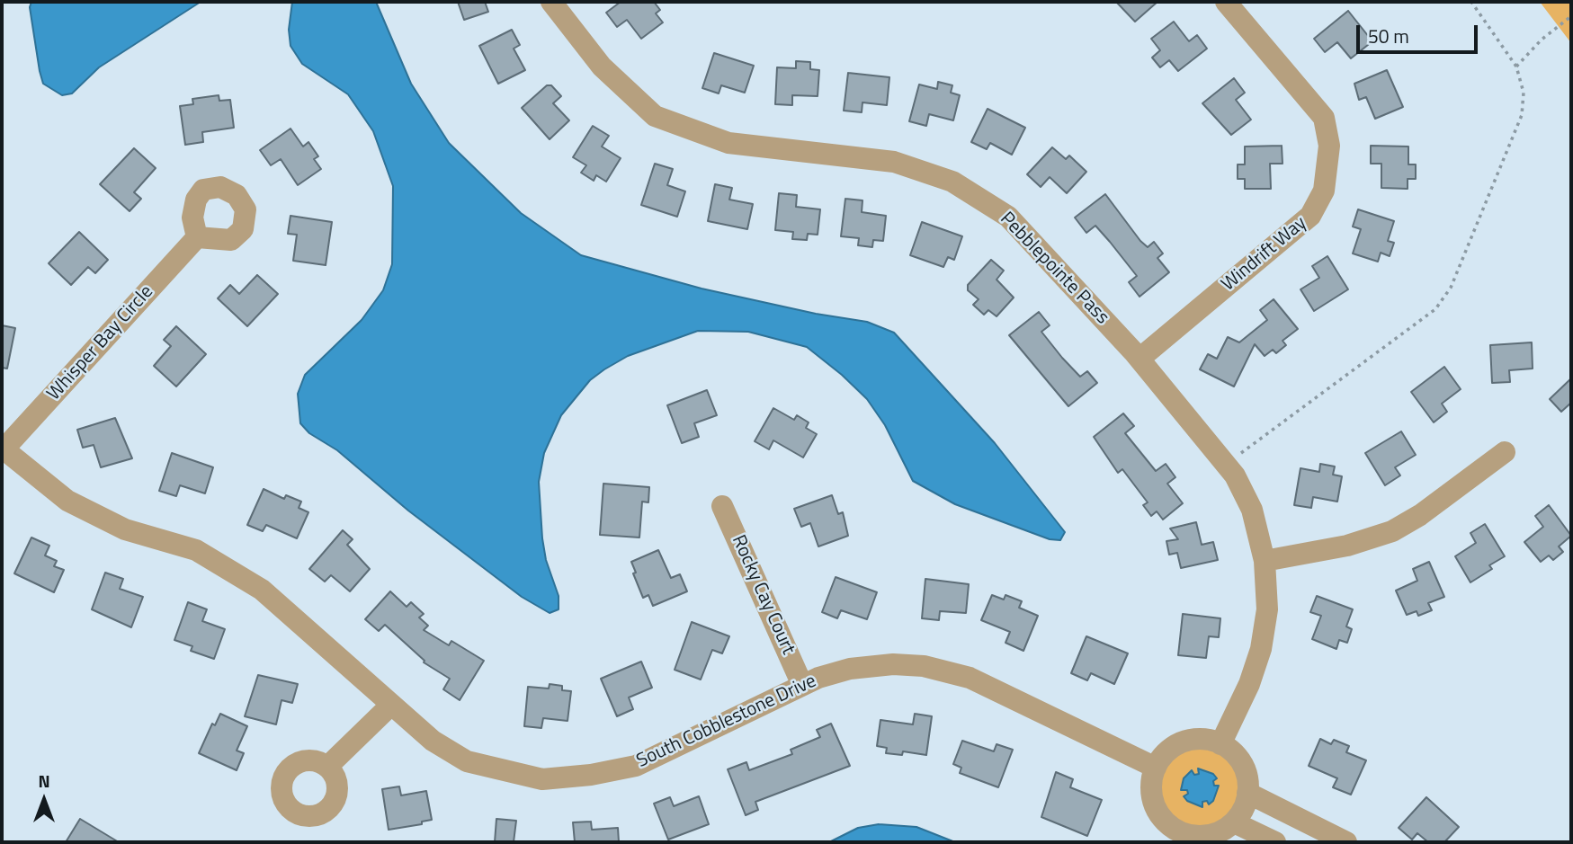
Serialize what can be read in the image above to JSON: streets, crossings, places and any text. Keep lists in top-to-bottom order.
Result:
{
  "streets": {
    "street": [
      "Windrift Way",
      "Pebblepointe Pass",
      "Whisper Bay Circle",
      "Rocky Cay Court",
      "South Cobblestone Drive"
    ]
  },
  "crossings": [
    ["Windrift Way", "Pebblepointe Pass"],
    ["Pebblepointe Pass", "South Cobblestone Drive"],
    ["Whisper Bay Circle", "South Cobblestone Drive"],
    ["Rocky Cay Court", "South Cobblestone Drive"]
  ],
  "scale_bar": "50 m",
  "north": "top"
}
